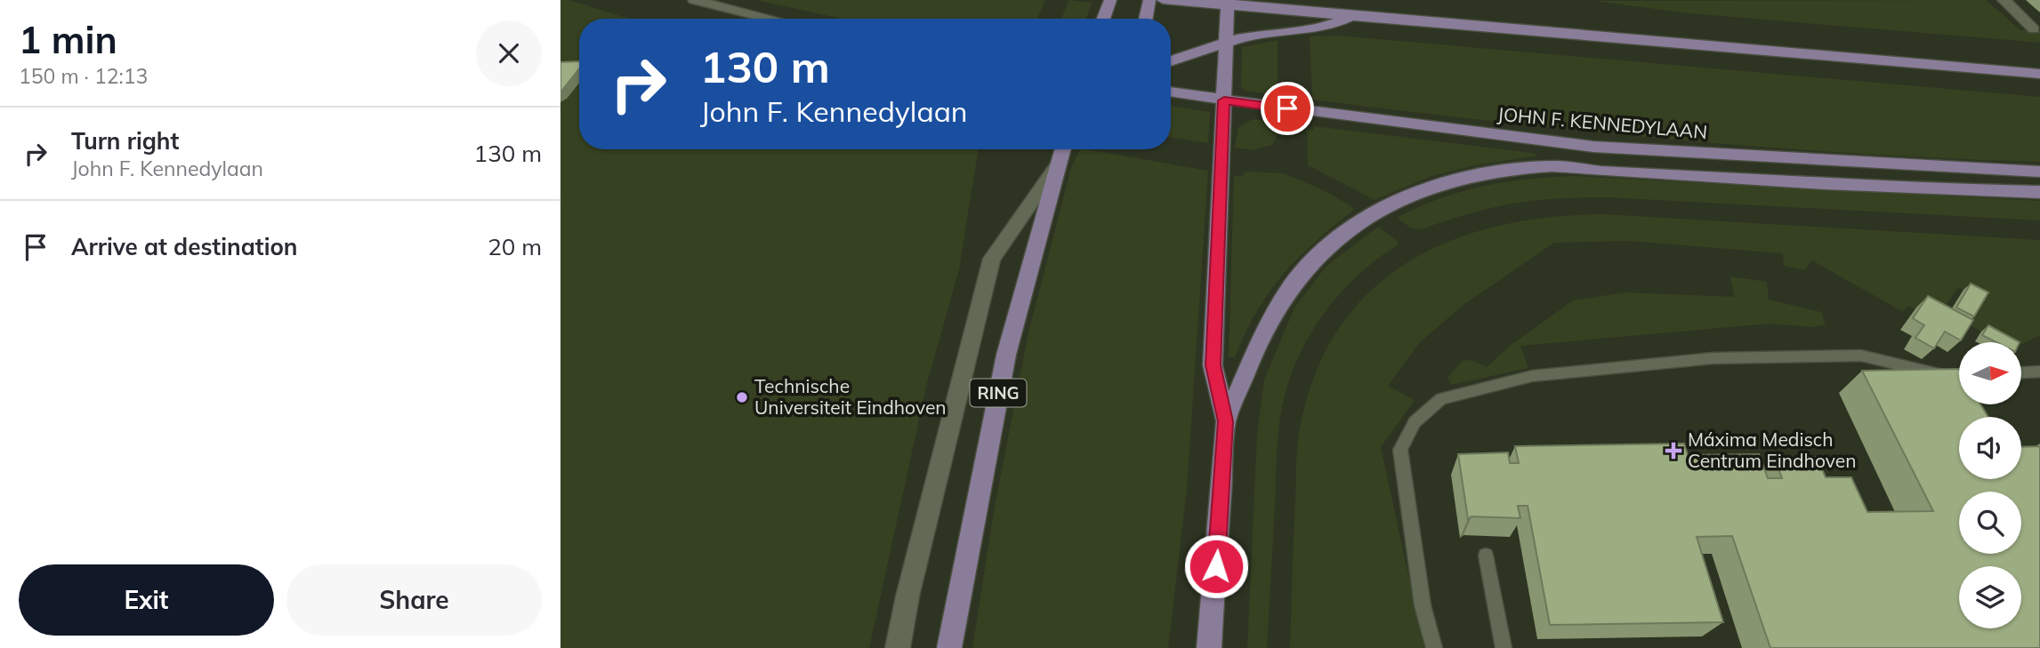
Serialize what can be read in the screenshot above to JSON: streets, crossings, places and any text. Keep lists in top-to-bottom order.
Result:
{
  "streets": {
    "main road": ["JOHN F. KENNEDYLAAN", "RING"]
  },
  "places": {
    "other": ["Technische Universiteit Eindhoven"],
    "health": ["Máxima Medisch Centrum Eindhoven"]
  },
  "north": "right",
  "page": {
    "heading": ["1 min", "150 m · 12:13"],
    "turn": ["130 m", "John F. Kennedylaan"],
    "list": [
      {
        "name": "Turn right",
        "note": "John F. Kennedylaan",
        "value": "130 m"
      },
      {
        "name": "Arrive at destination",
        "value": "20 m"
      }
    ],
    "buttons": ["Exit", "Share"]
  }
}
